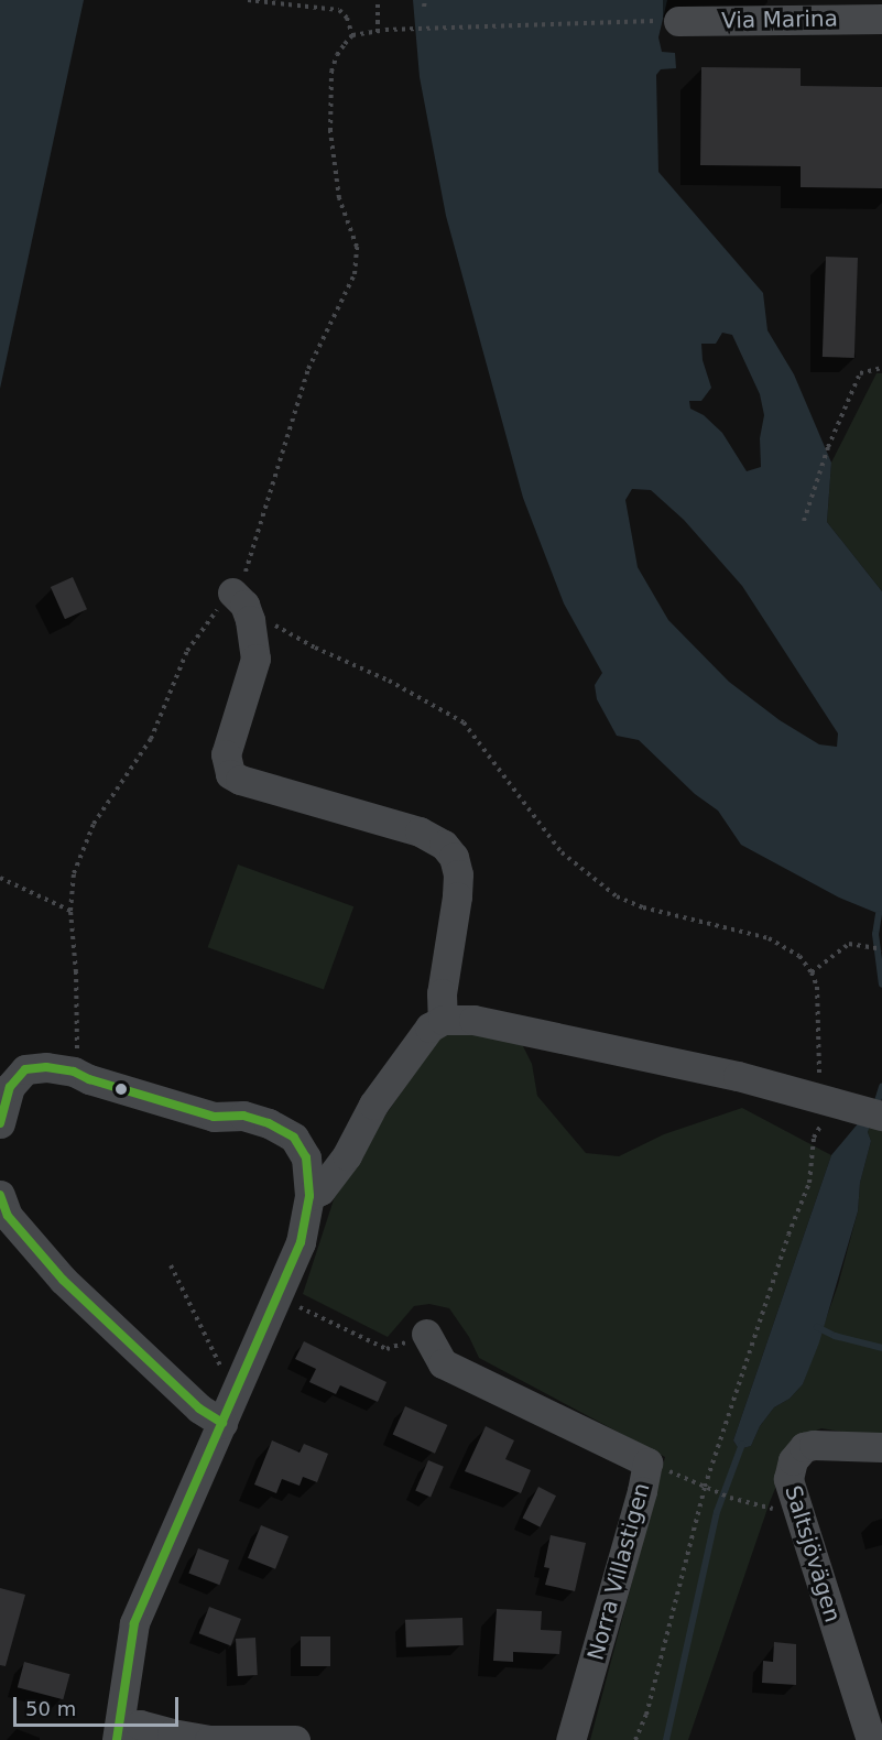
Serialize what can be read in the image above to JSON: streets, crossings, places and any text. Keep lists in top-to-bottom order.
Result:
{
  "streets": {
    "street": ["Via Marina", "Saltsjövägen", "Norra Villastigen"]
  },
  "scale_bar": "50 m"
}
